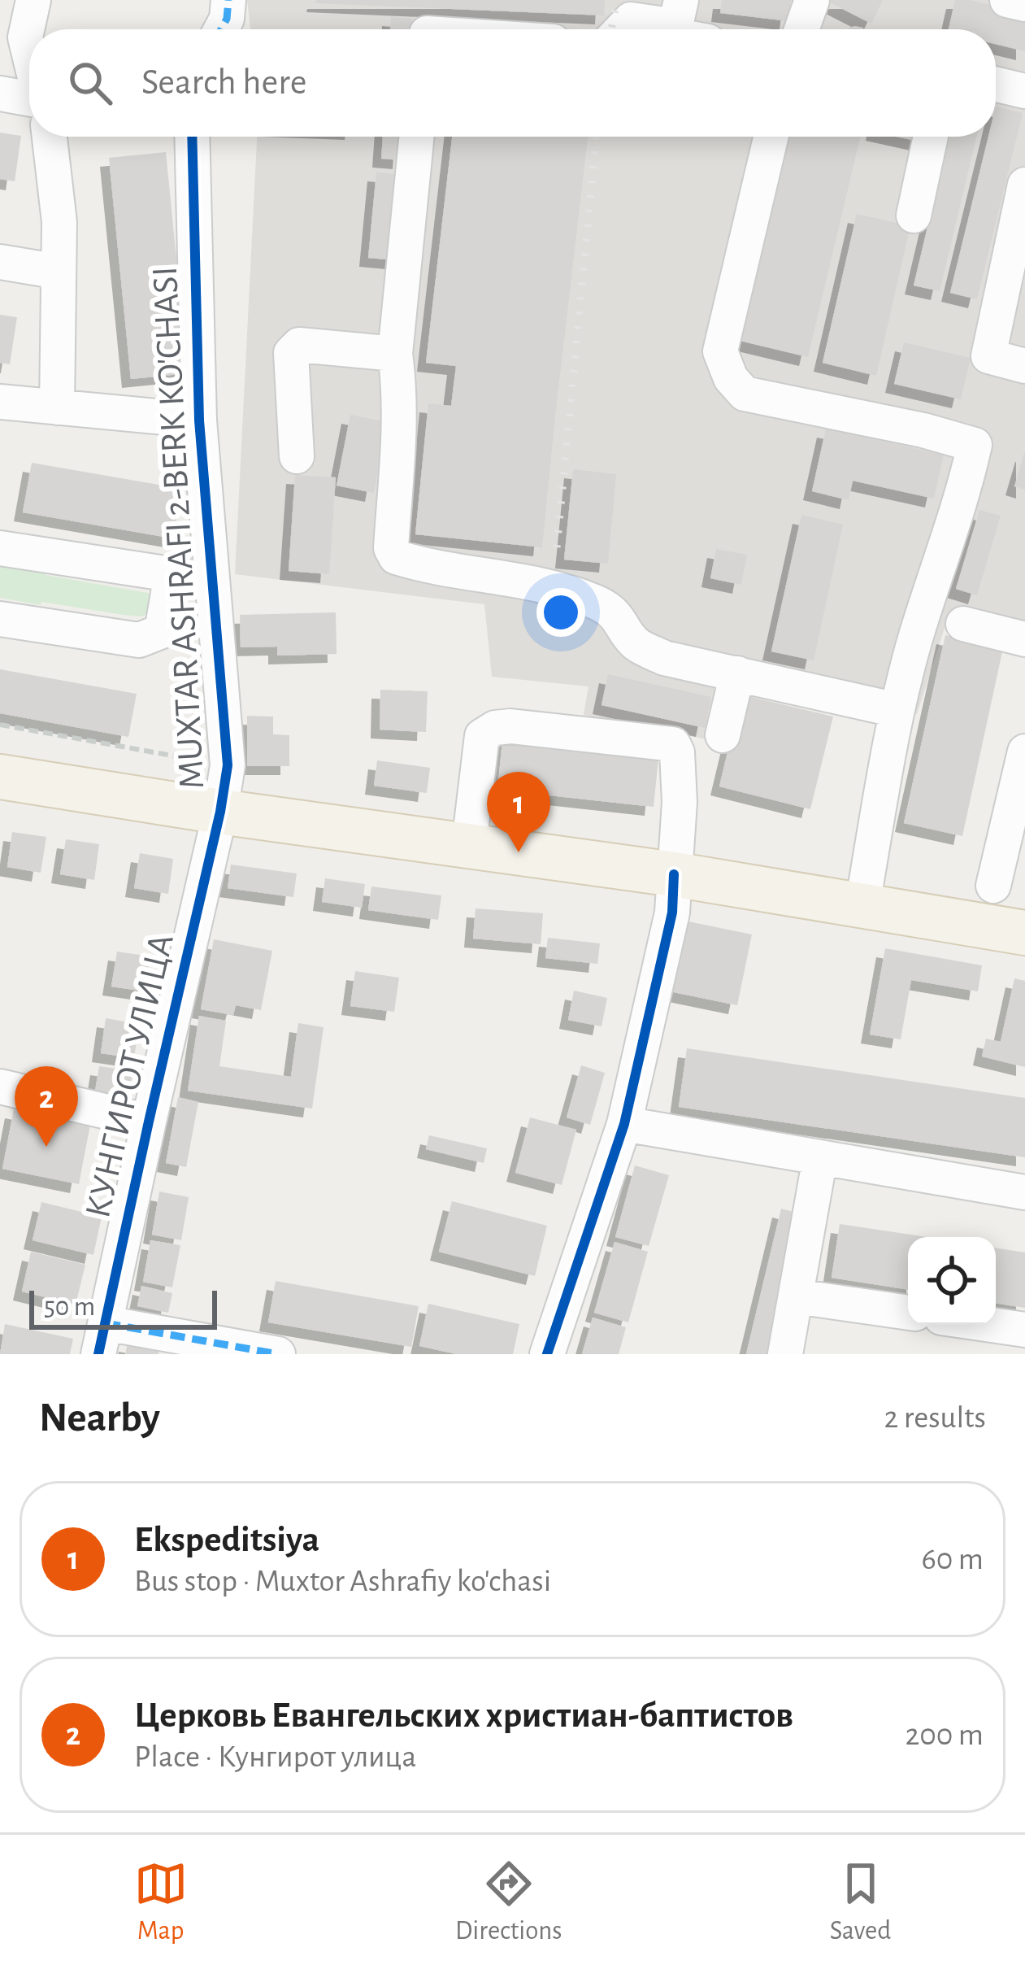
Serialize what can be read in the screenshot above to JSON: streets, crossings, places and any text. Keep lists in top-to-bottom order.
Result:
{
  "streets": {
    "street": ["MUXTAR ASHRAFI 2-BERK KO'CHASI", "КУНГИРОТ УЛИЦА"]
  },
  "crossings": [
    ["MUXTAR ASHRAFI 2-BERK KO'CHASI", "КУНГИРОТ УЛИЦА"]
  ],
  "scale_bar": "50 m",
  "page": {
    "search": "Search here",
    "pins": ["1", "2"],
    "scale": "50 m",
    "heading": ["Nearby", "2 results"],
    "list": [
      {
        "mark": "1",
        "name": "Ekspeditsiya",
        "note": "Bus stop · Muxtor Ashrafiy ko'chasi",
        "value": "60 m"
      },
      {
        "mark": "2",
        "name": "Церковь Евангельских христиан-баптистов",
        "note": "Place · Кунгирот улица",
        "value": "200 m"
      }
    ],
    "nav": ["Map", "Directions", "Saved"]
  }
}
